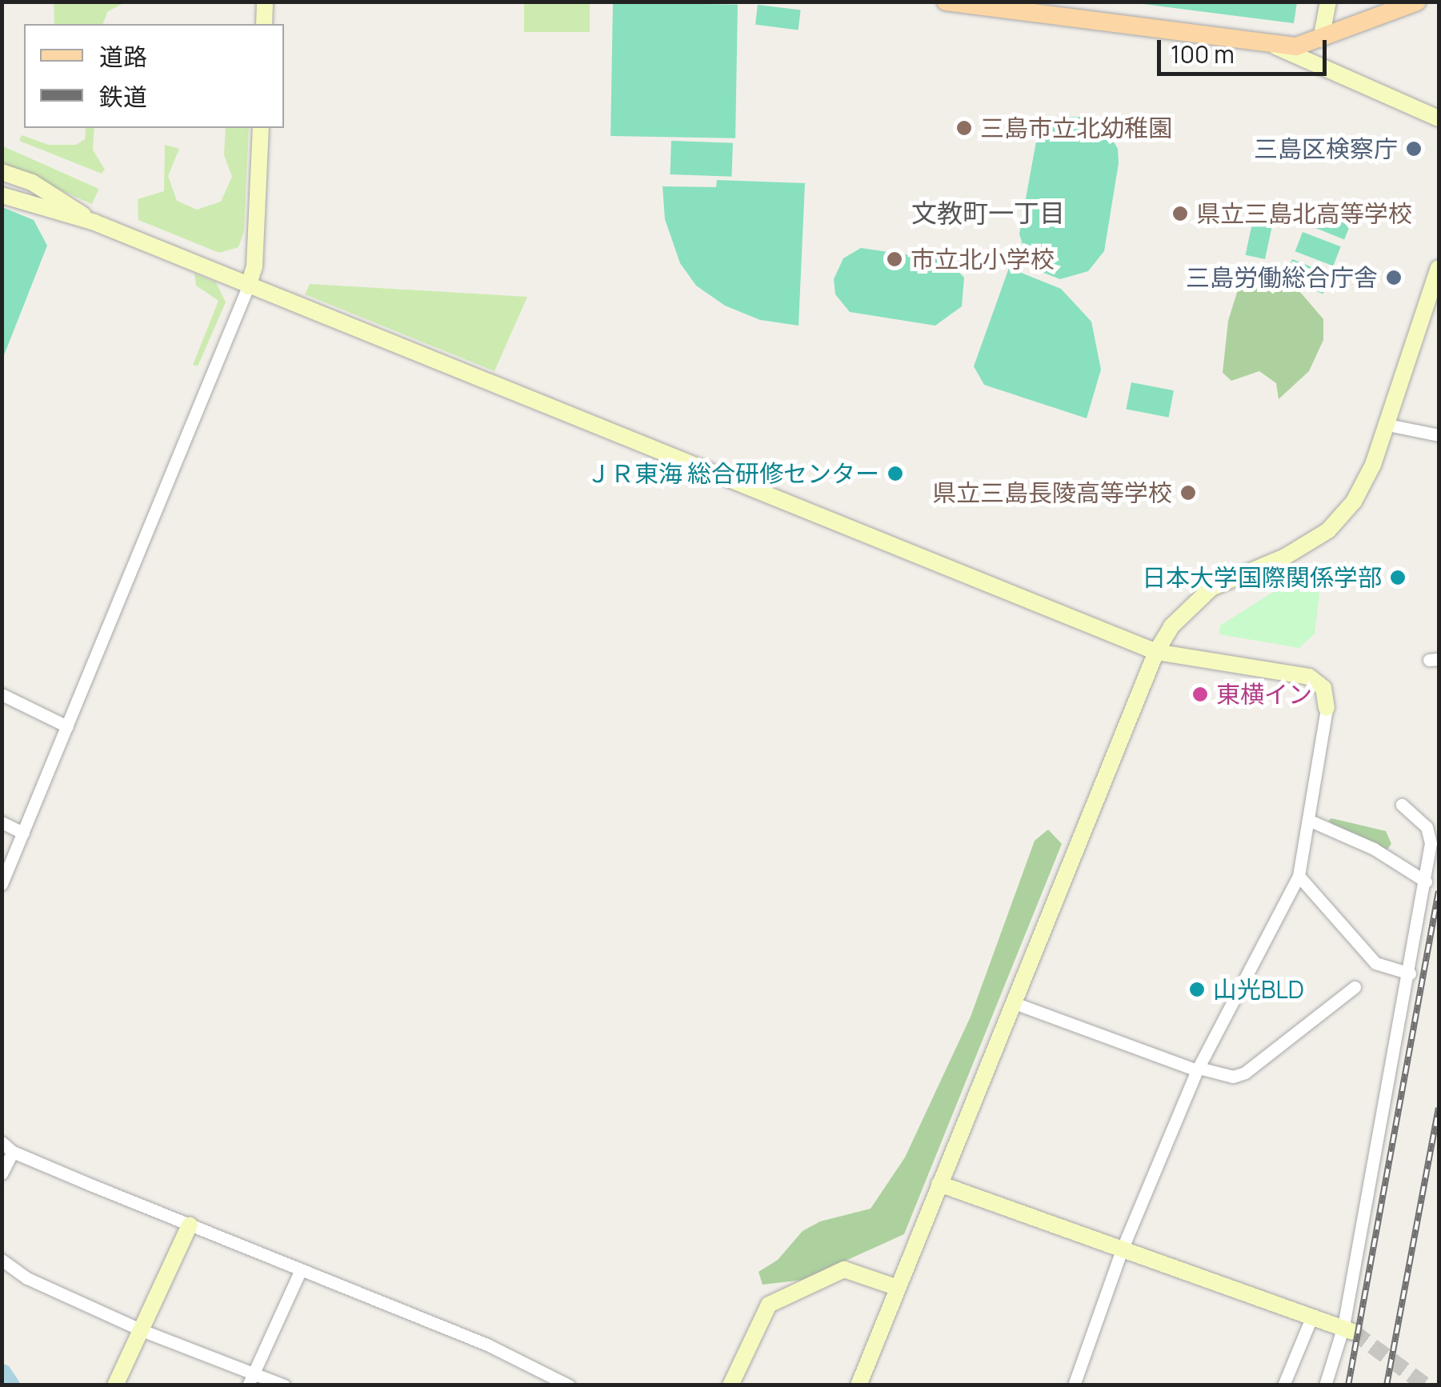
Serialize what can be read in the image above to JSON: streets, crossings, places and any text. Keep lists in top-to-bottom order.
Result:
{
  "districts": ["文教町一丁目"],
  "places": [
    "三島市立北幼稚園",
    "三島区検察庁",
    "県立三島北高等学校",
    "市立北小学校",
    "三島労働総合庁舎",
    "ＪＲ東海 総合研修センター",
    "県立三島長陵高等学校",
    "日本大学国際関係学部",
    "東横イン",
    "山光BLD"
  ],
  "legend": ["道路", "鉄道"],
  "scale_bar": "100 m"
}
